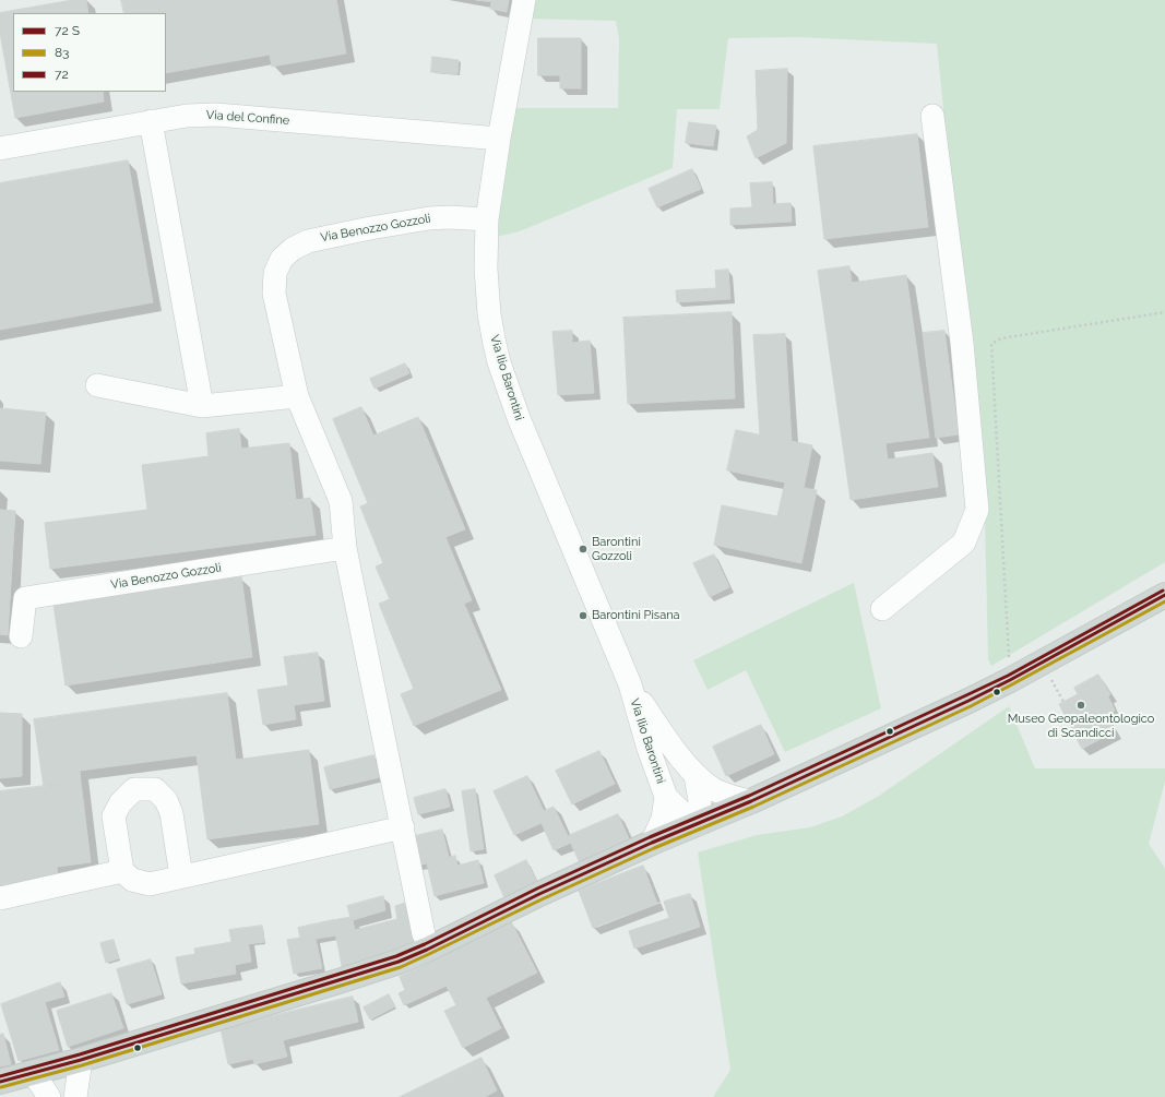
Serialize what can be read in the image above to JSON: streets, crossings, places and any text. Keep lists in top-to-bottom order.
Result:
{
  "streets": {
    "street": ["Via del Confine", "Via Benozzo Gozzoli", "Via Ilio Barontini"]
  },
  "crossings": [
    ["Via del Confine", "Via Ilio Barontini"],
    ["Via Benozzo Gozzoli", "Via Ilio Barontini"]
  ],
  "places": ["Barontini Gozzoli", "Barontini Pisana", "Museo Geopaleontologico di Scandicci"],
  "lines": ["transit line 72", "transit line 83"],
  "legend": ["72 S", "83", "72"]
}
